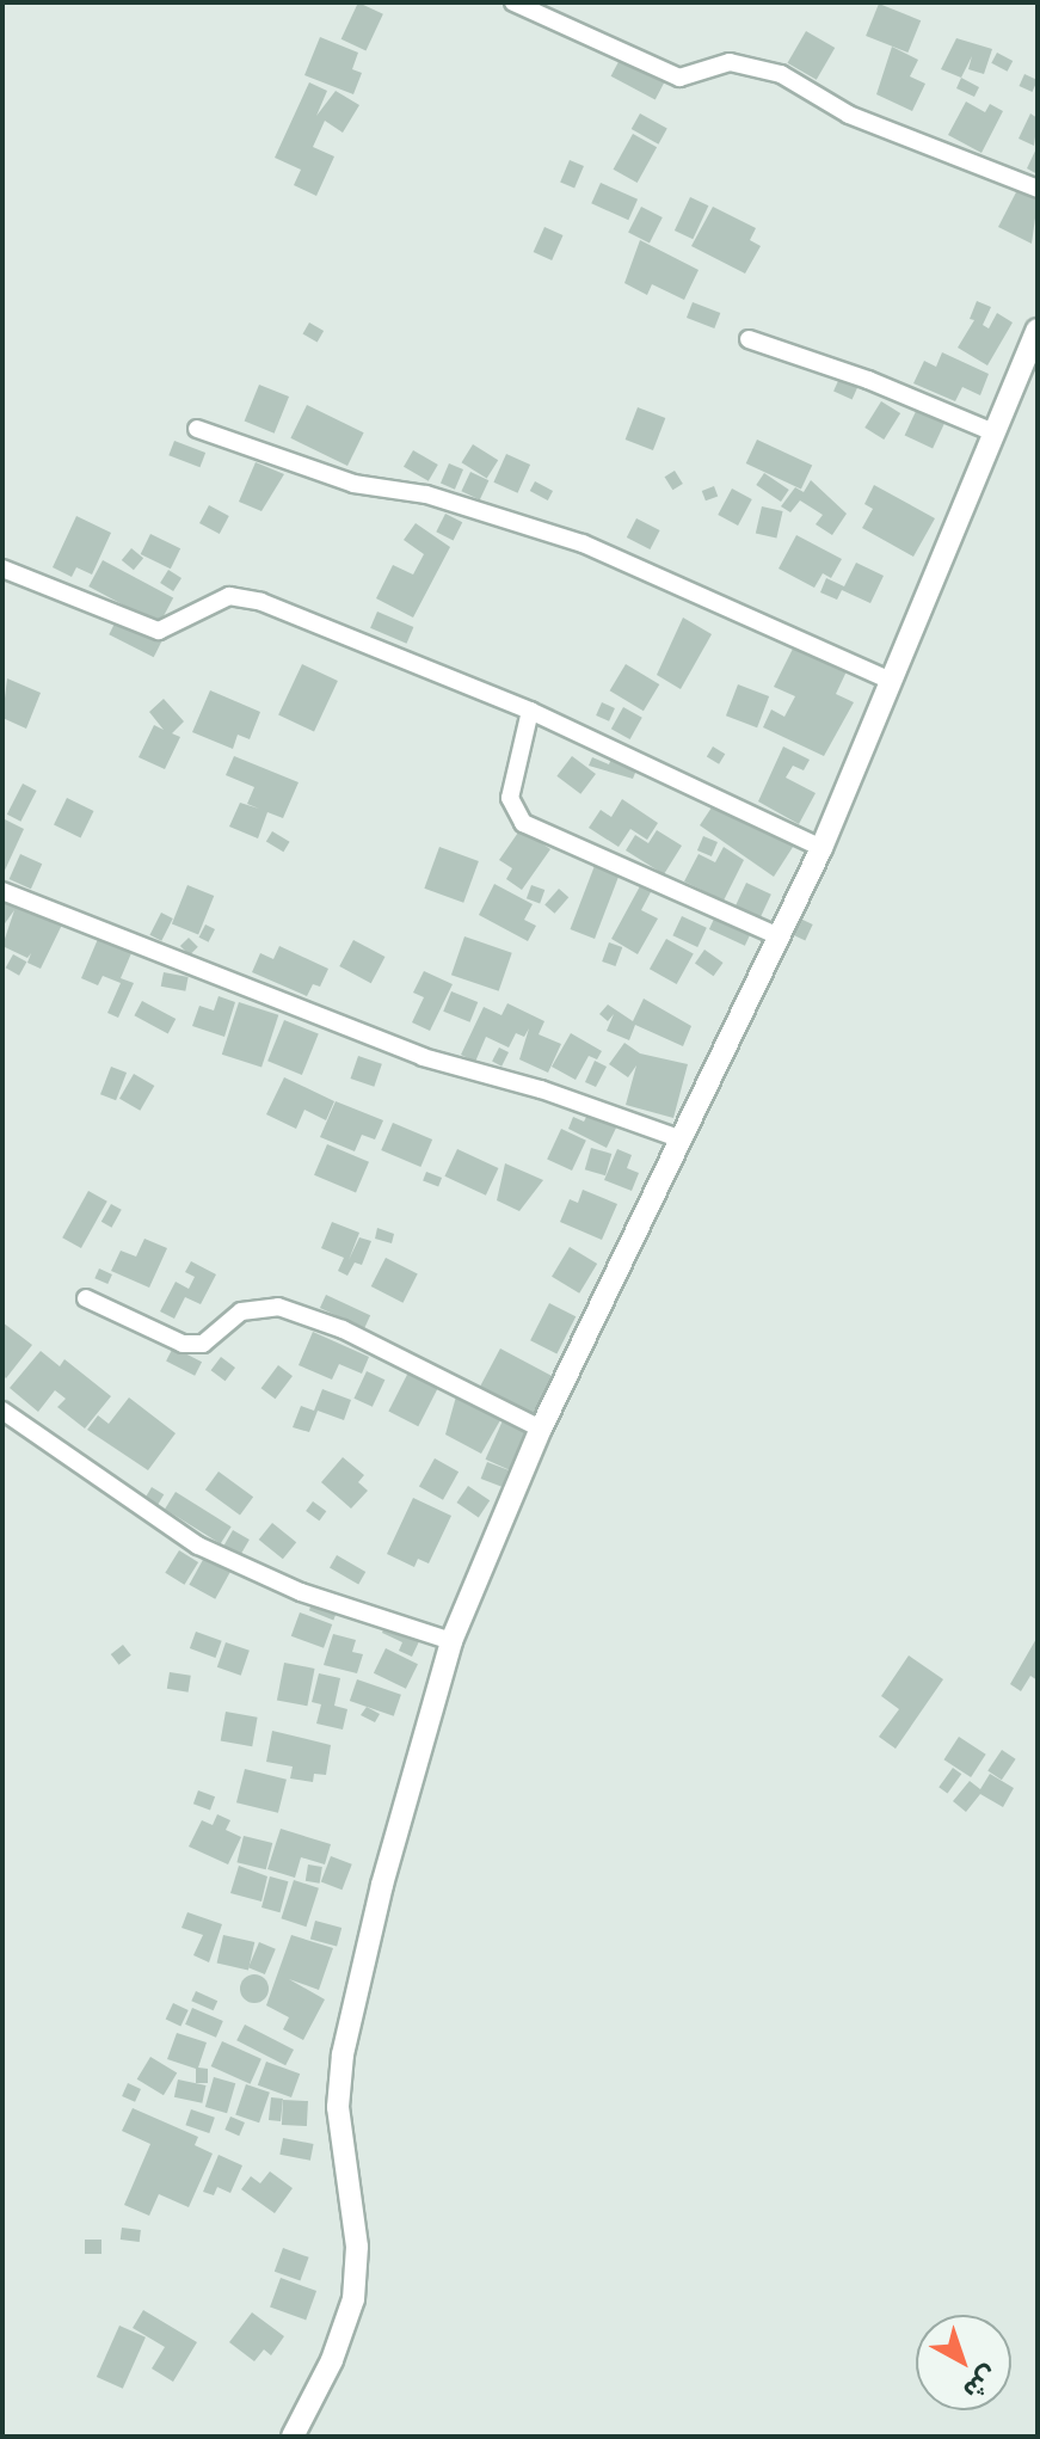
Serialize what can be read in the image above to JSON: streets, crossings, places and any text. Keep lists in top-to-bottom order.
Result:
{
  "north": "bottom right"
}
